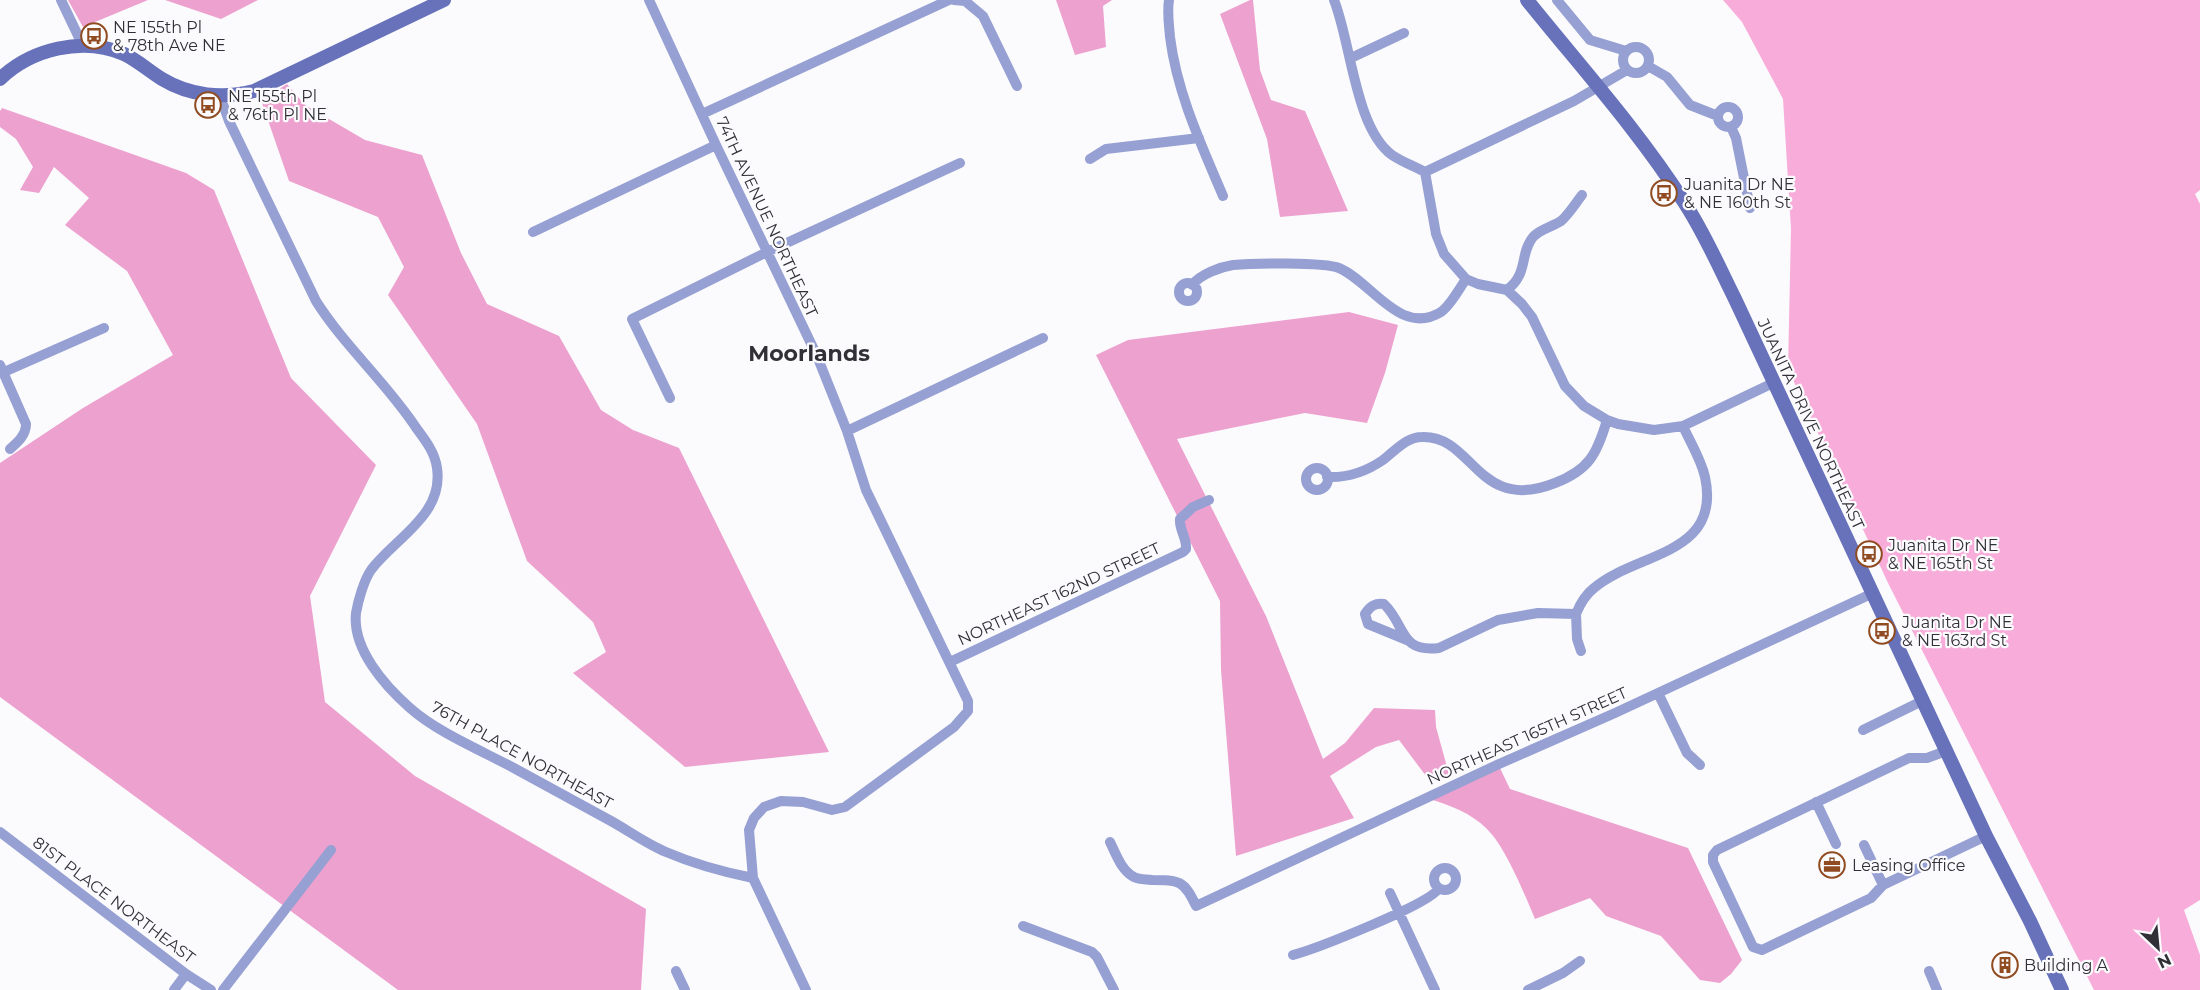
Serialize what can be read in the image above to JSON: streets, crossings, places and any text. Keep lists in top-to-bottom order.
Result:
{
  "streets": {
    "main road": ["JUANITA DRIVE NORTHEAST"],
    "street": [
      "74TH AVENUE NORTHEAST",
      "NORTHEAST 162ND STREET",
      "NORTHEAST 165TH STREET",
      "76TH PLACE NORTHEAST",
      "81ST PLACE NORTHEAST"
    ]
  },
  "crossings": [
    ["74TH AVENUE NORTHEAST", "NORTHEAST 162ND STREET"],
    ["74TH AVENUE NORTHEAST", "76TH PLACE NORTHEAST"],
    ["JUANITA DRIVE NORTHEAST", "NORTHEAST 165TH STREET"]
  ],
  "districts": ["Moorlands"],
  "places": {
    "bus stop": [
      "NE 155th Pl & 78th Ave NE",
      "NE 155th Pl & 76th Pl NE",
      "Juanita Dr NE & NE 160th St",
      "Juanita Dr NE & NE 165th St",
      "Juanita Dr NE & NE 163rd St"
    ],
    "office": ["Leasing Office"],
    "building": ["Building A"]
  },
  "north": "bottom right"
}
